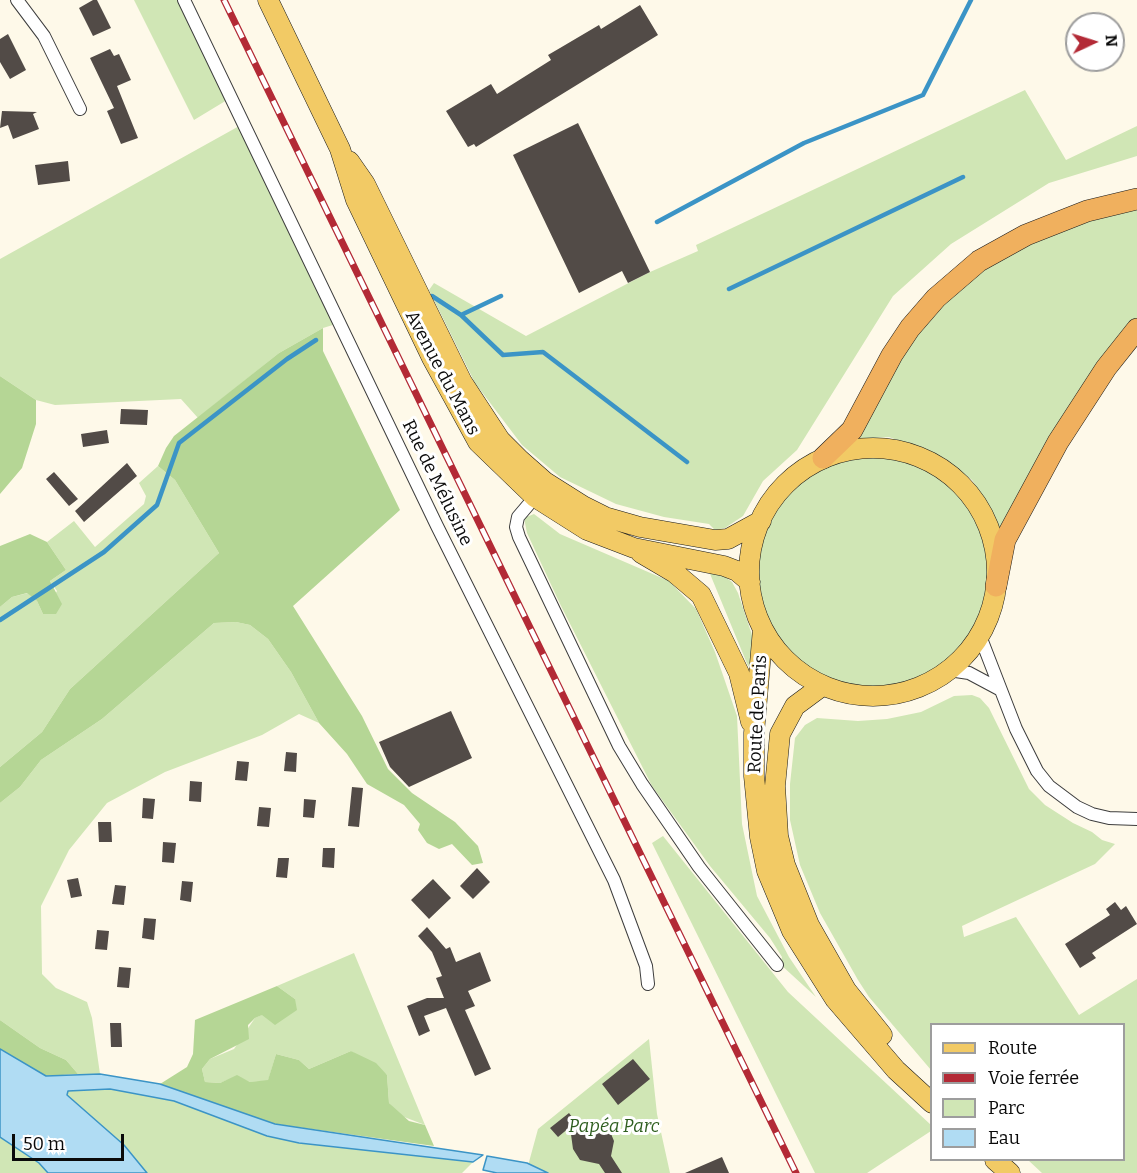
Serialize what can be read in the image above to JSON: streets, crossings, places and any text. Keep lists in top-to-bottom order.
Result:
{
  "streets": {
    "main road": ["Avenue du Mans", "Route de Paris"],
    "street": ["Rue de Mélusine"]
  },
  "parks": ["Papéa Parc"],
  "legend": [
    "Route",
    "Voie ferrée",
    "Parc",
    "Eau"
  ],
  "scale_bar": "50 m",
  "north": "right"
}
